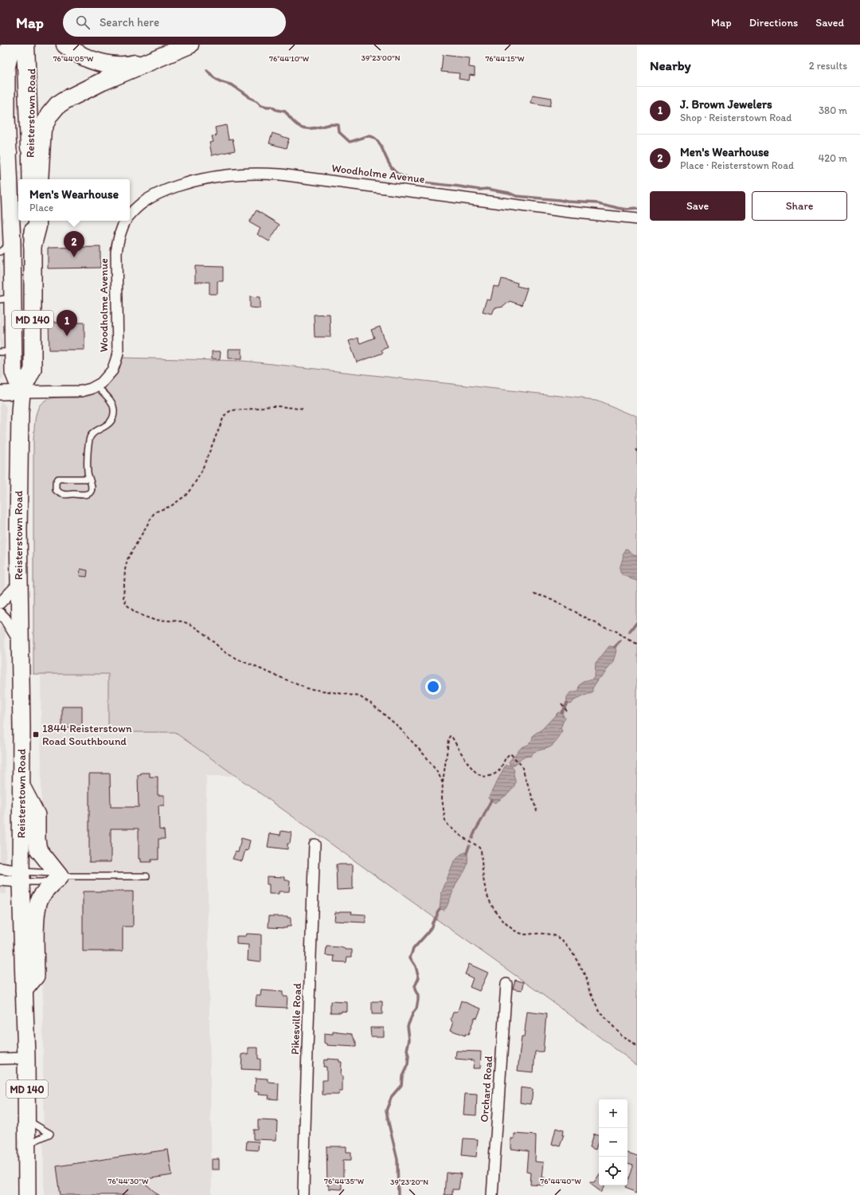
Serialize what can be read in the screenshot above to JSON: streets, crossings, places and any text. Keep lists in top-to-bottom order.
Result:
{
  "streets": {
    "main road": ["Reisterstown Road", "MD 140"],
    "street": ["Woodholme Avenue", "Pikesville Road", "Orchard Road"]
  },
  "crossings": [
    ["Reisterstown Road", "Woodholme Avenue"]
  ],
  "places": {
    "transit": ["1844 Reisterstown Road Southbound"]
  },
  "page": {
    "header": "Map",
    "search": "Search here",
    "nav": ["Map", "Directions", "Saved"],
    "heading": ["Nearby", "2 results"],
    "list": [
      {
        "mark": "1",
        "name": "J. Brown Jewelers",
        "note": "Shop · Reisterstown Road",
        "value": "380 m"
      },
      {
        "mark": "2",
        "name": "Men's Wearhouse",
        "note": "Place · Reisterstown Road",
        "value": "420 m"
      }
    ],
    "popup": ["Men's Wearhouse", "Place"],
    "buttons": ["Save", "Share"],
    "pins": ["2", "1"],
    "map_buttons": ["+", "−"]
  },
  "coordinates": [
    "39°23'00\"N",
    "76°44'05\"W",
    "76°44'10\"W",
    "76°44'15\"W",
    "76°44'30\"W",
    "76°44'35\"W",
    "76°44'40\"W",
    "39°23'20\"N"
  ]
}
